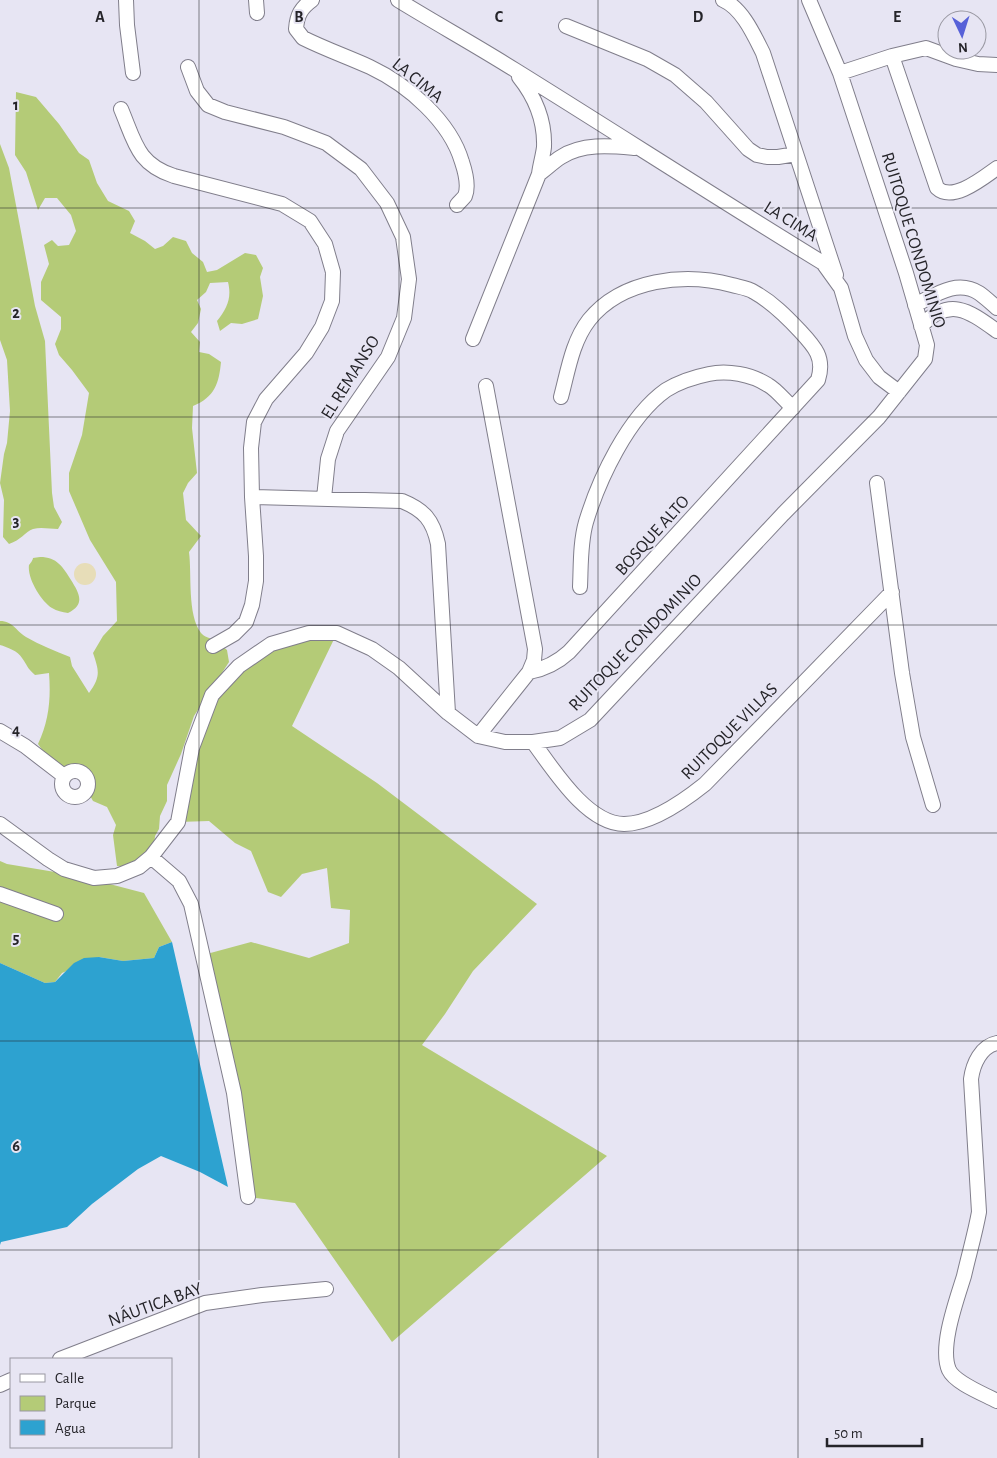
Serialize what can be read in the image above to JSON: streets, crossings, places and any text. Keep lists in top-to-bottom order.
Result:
{
  "streets": {
    "street": [
      "LA CIMA",
      "RUITOQUE CONDOMINIO",
      "EL REMANSO",
      "BOSQUE ALTO",
      "RUITOQUE VILLAS",
      "NÁUTICA BAY"
    ]
  },
  "crossings": [
    ["LA CIMA", "RUITOQUE CONDOMINIO"],
    ["RUITOQUE CONDOMINIO", "RUITOQUE VILLAS"]
  ],
  "legend": ["Calle", "Parque", "Agua"],
  "scale_bar": "50 m",
  "north": "bottom",
  "grid": {
    "columns": [
      "A",
      "B",
      "C",
      "D",
      "E"
    ],
    "rows": [
      "1",
      "2",
      "3",
      "4",
      "5",
      "6"
    ]
  }
}
